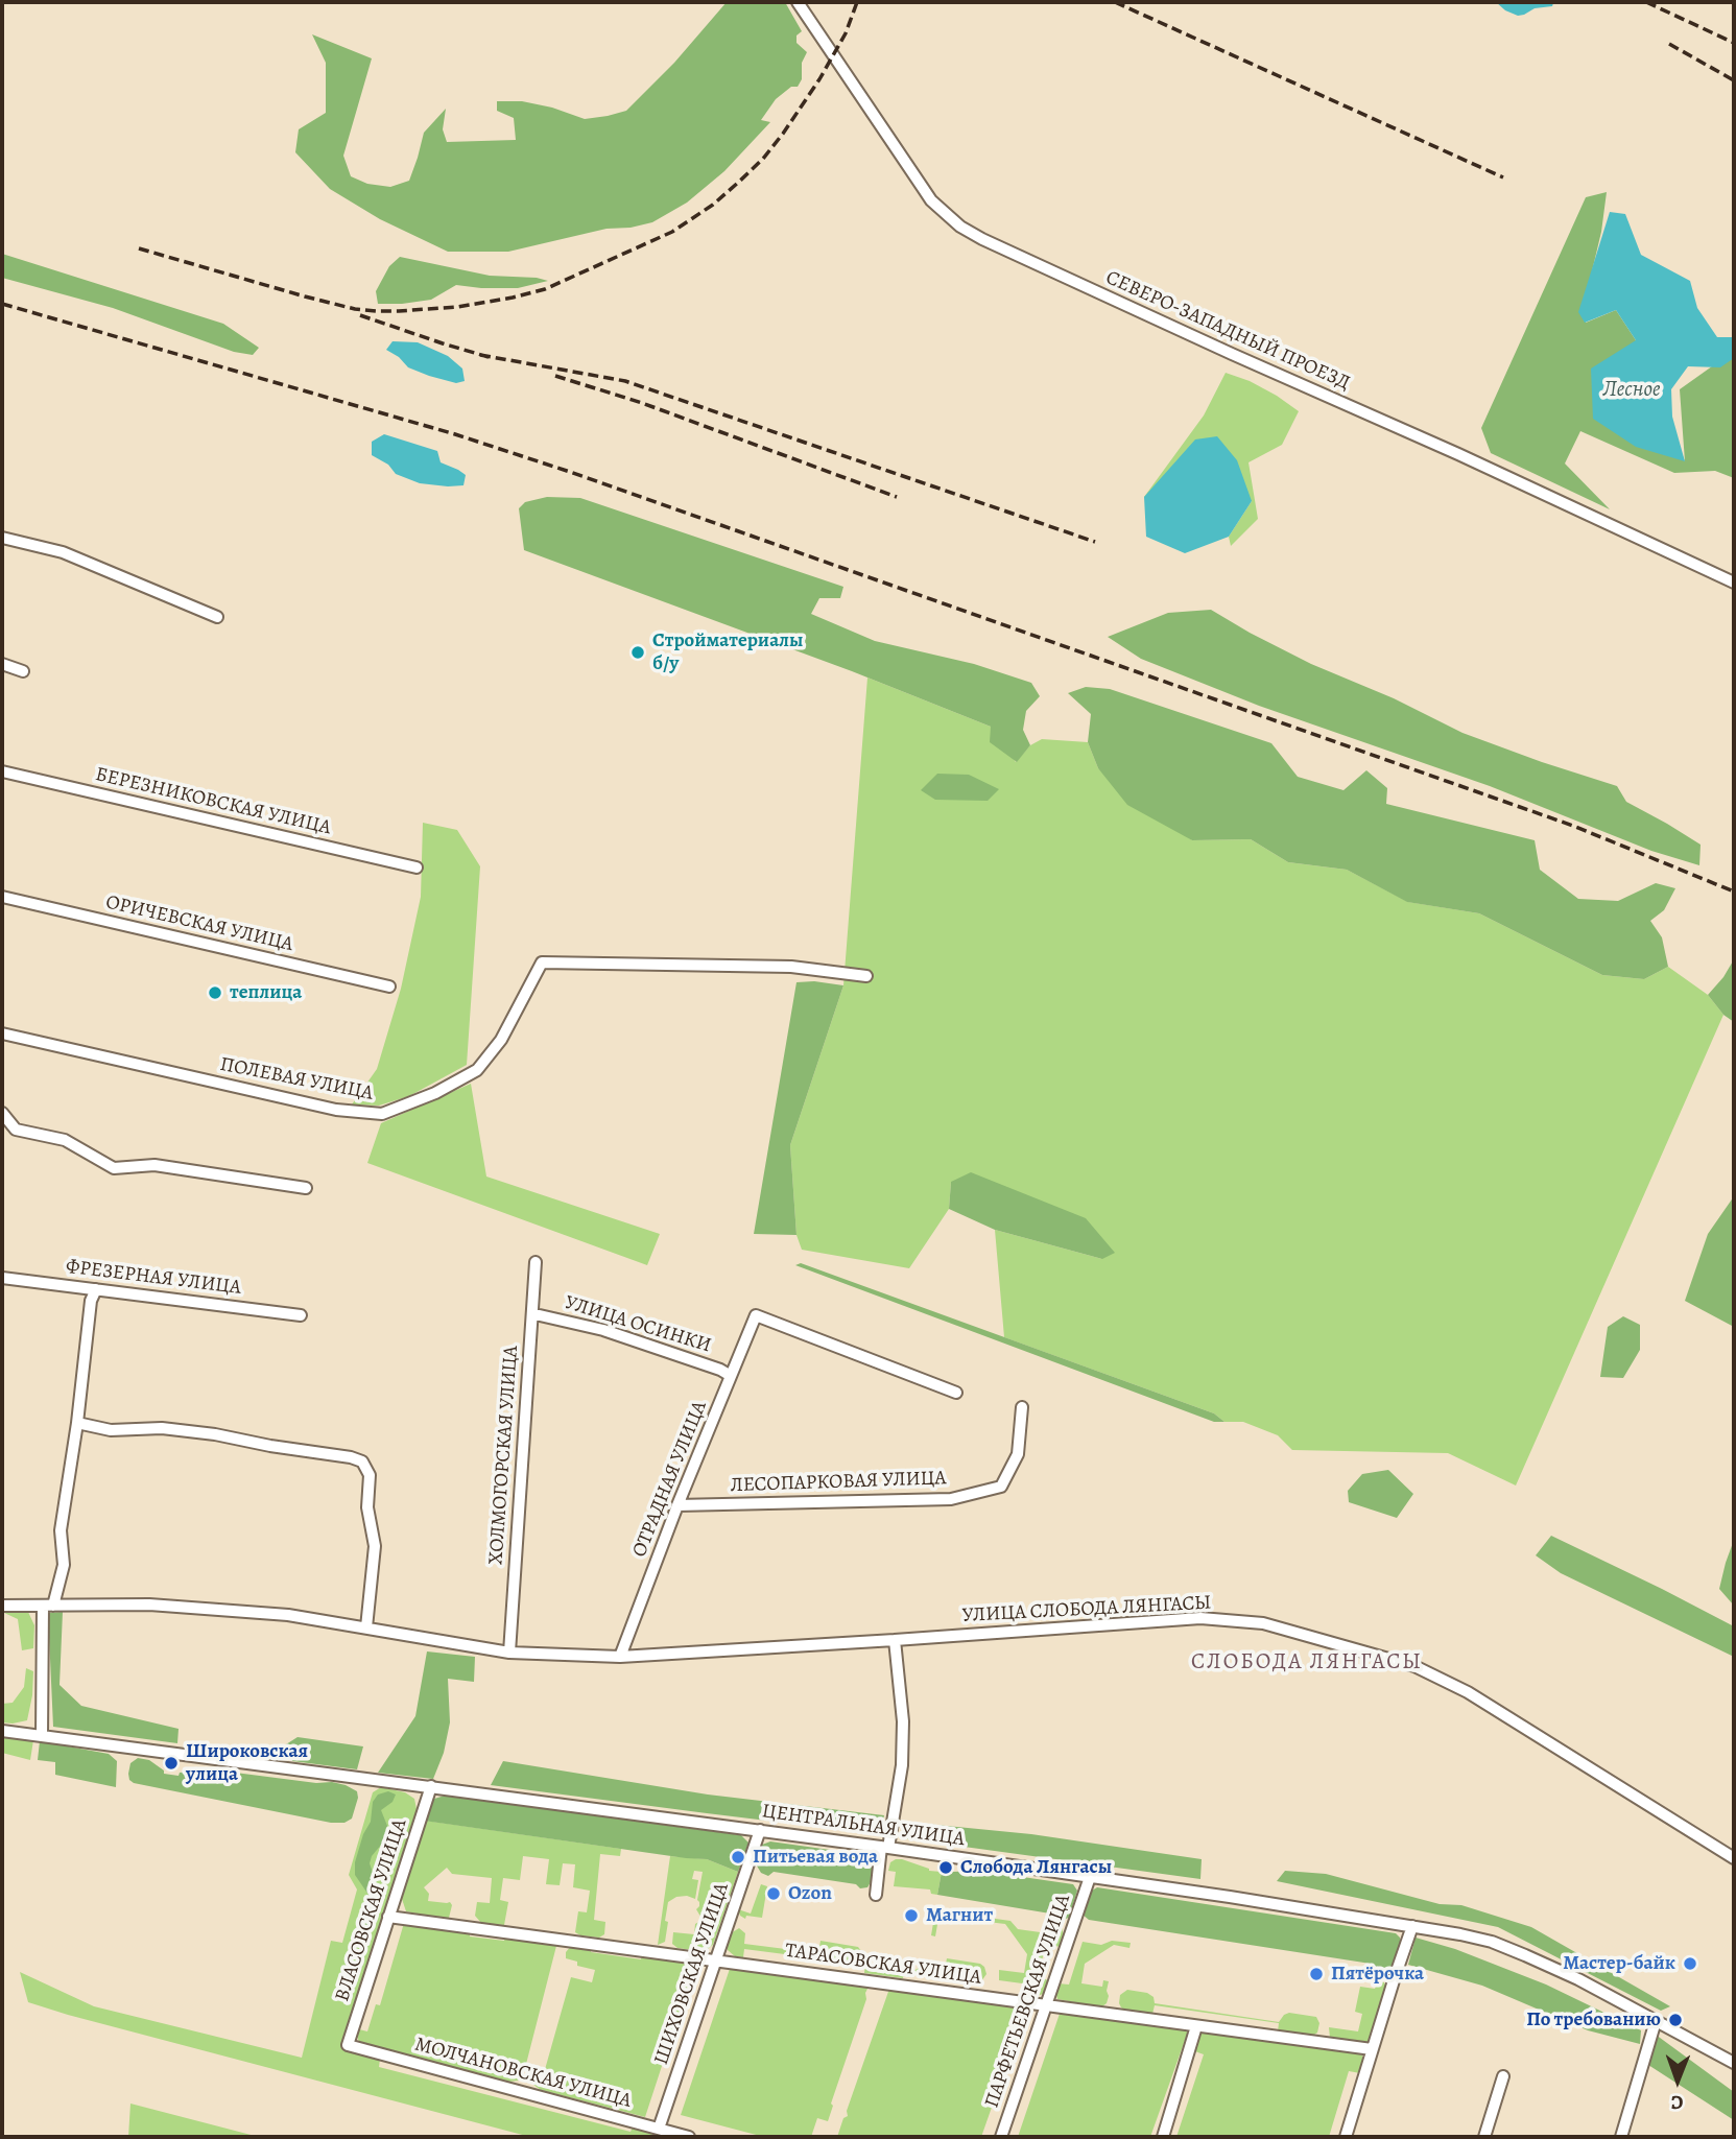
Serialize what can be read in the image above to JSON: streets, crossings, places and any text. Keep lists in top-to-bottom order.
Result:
{
  "streets": {
    "street": [
      "СЕВЕРО-ЗАПАДНЫЙ ПРОЕЗД",
      "БЕРЕЗНИКОВСКАЯ УЛИЦА",
      "ОРИЧЕВСКАЯ УЛИЦА",
      "ПОЛЕВАЯ УЛИЦА",
      "ФРЕЗЕРНАЯ УЛИЦА",
      "УЛИЦА ОСИНКИ",
      "ХОЛМОГОРСКАЯ УЛИЦА",
      "ОТРАДНАЯ УЛИЦА",
      "ЛЕСОПАРКОВАЯ УЛИЦА",
      "УЛИЦА СЛОБОДА ЛЯНГАСЫ",
      "ЦЕНТРАЛЬНАЯ УЛИЦА",
      "ВЛАСОВСКАЯ УЛИЦА",
      "ТАРАСОВСКАЯ УЛИЦА",
      "ШИХОВСКАЯ УЛИЦА",
      "ПАРФЕТЬЕВСКАЯ УЛИЦА",
      "МОЛЧАНОВСКАЯ УЛИЦА"
    ]
  },
  "crossings": [
    ["УЛИЦА ОСИНКИ", "ХОЛМОГОРСКАЯ УЛИЦА"],
    ["УЛИЦА ОСИНКИ", "ОТРАДНАЯ УЛИЦА"],
    ["ХОЛМОГОРСКАЯ УЛИЦА", "УЛИЦА СЛОБОДА ЛЯНГАСЫ"],
    ["ОТРАДНАЯ УЛИЦА", "ЛЕСОПАРКОВАЯ УЛИЦА"],
    ["ОТРАДНАЯ УЛИЦА", "УЛИЦА СЛОБОДА ЛЯНГАСЫ"],
    ["ЦЕНТРАЛЬНАЯ УЛИЦА", "ВЛАСОВСКАЯ УЛИЦА"],
    ["ЦЕНТРАЛЬНАЯ УЛИЦА", "ШИХОВСКАЯ УЛИЦА"],
    ["ЦЕНТРАЛЬНАЯ УЛИЦА", "ПАРФЕТЬЕВСКАЯ УЛИЦА"],
    ["ВЛАСОВСКАЯ УЛИЦА", "ТАРАСОВСКАЯ УЛИЦА"],
    ["ВЛАСОВСКАЯ УЛИЦА", "МОЛЧАНОВСКАЯ УЛИЦА"],
    ["ТАРАСОВСКАЯ УЛИЦА", "ШИХОВСКАЯ УЛИЦА"],
    ["ТАРАСОВСКАЯ УЛИЦА", "ПАРФЕТЬЕВСКАЯ УЛИЦА"],
    ["ШИХОВСКАЯ УЛИЦА", "МОЛЧАНОВСКАЯ УЛИЦА"]
  ],
  "districts": ["СЛОБОДА ЛЯНГАСЫ"],
  "water": ["Лесное"],
  "places": [
    "Стройматериалы б/у",
    "теплица",
    "Широковская улица",
    "Питьевая вода",
    "Слобода Лянгасы",
    "Ozon",
    "Магнит",
    "Мастер-байк",
    "Пятёрочка",
    "По требованию"
  ],
  "north": "bottom"
}
